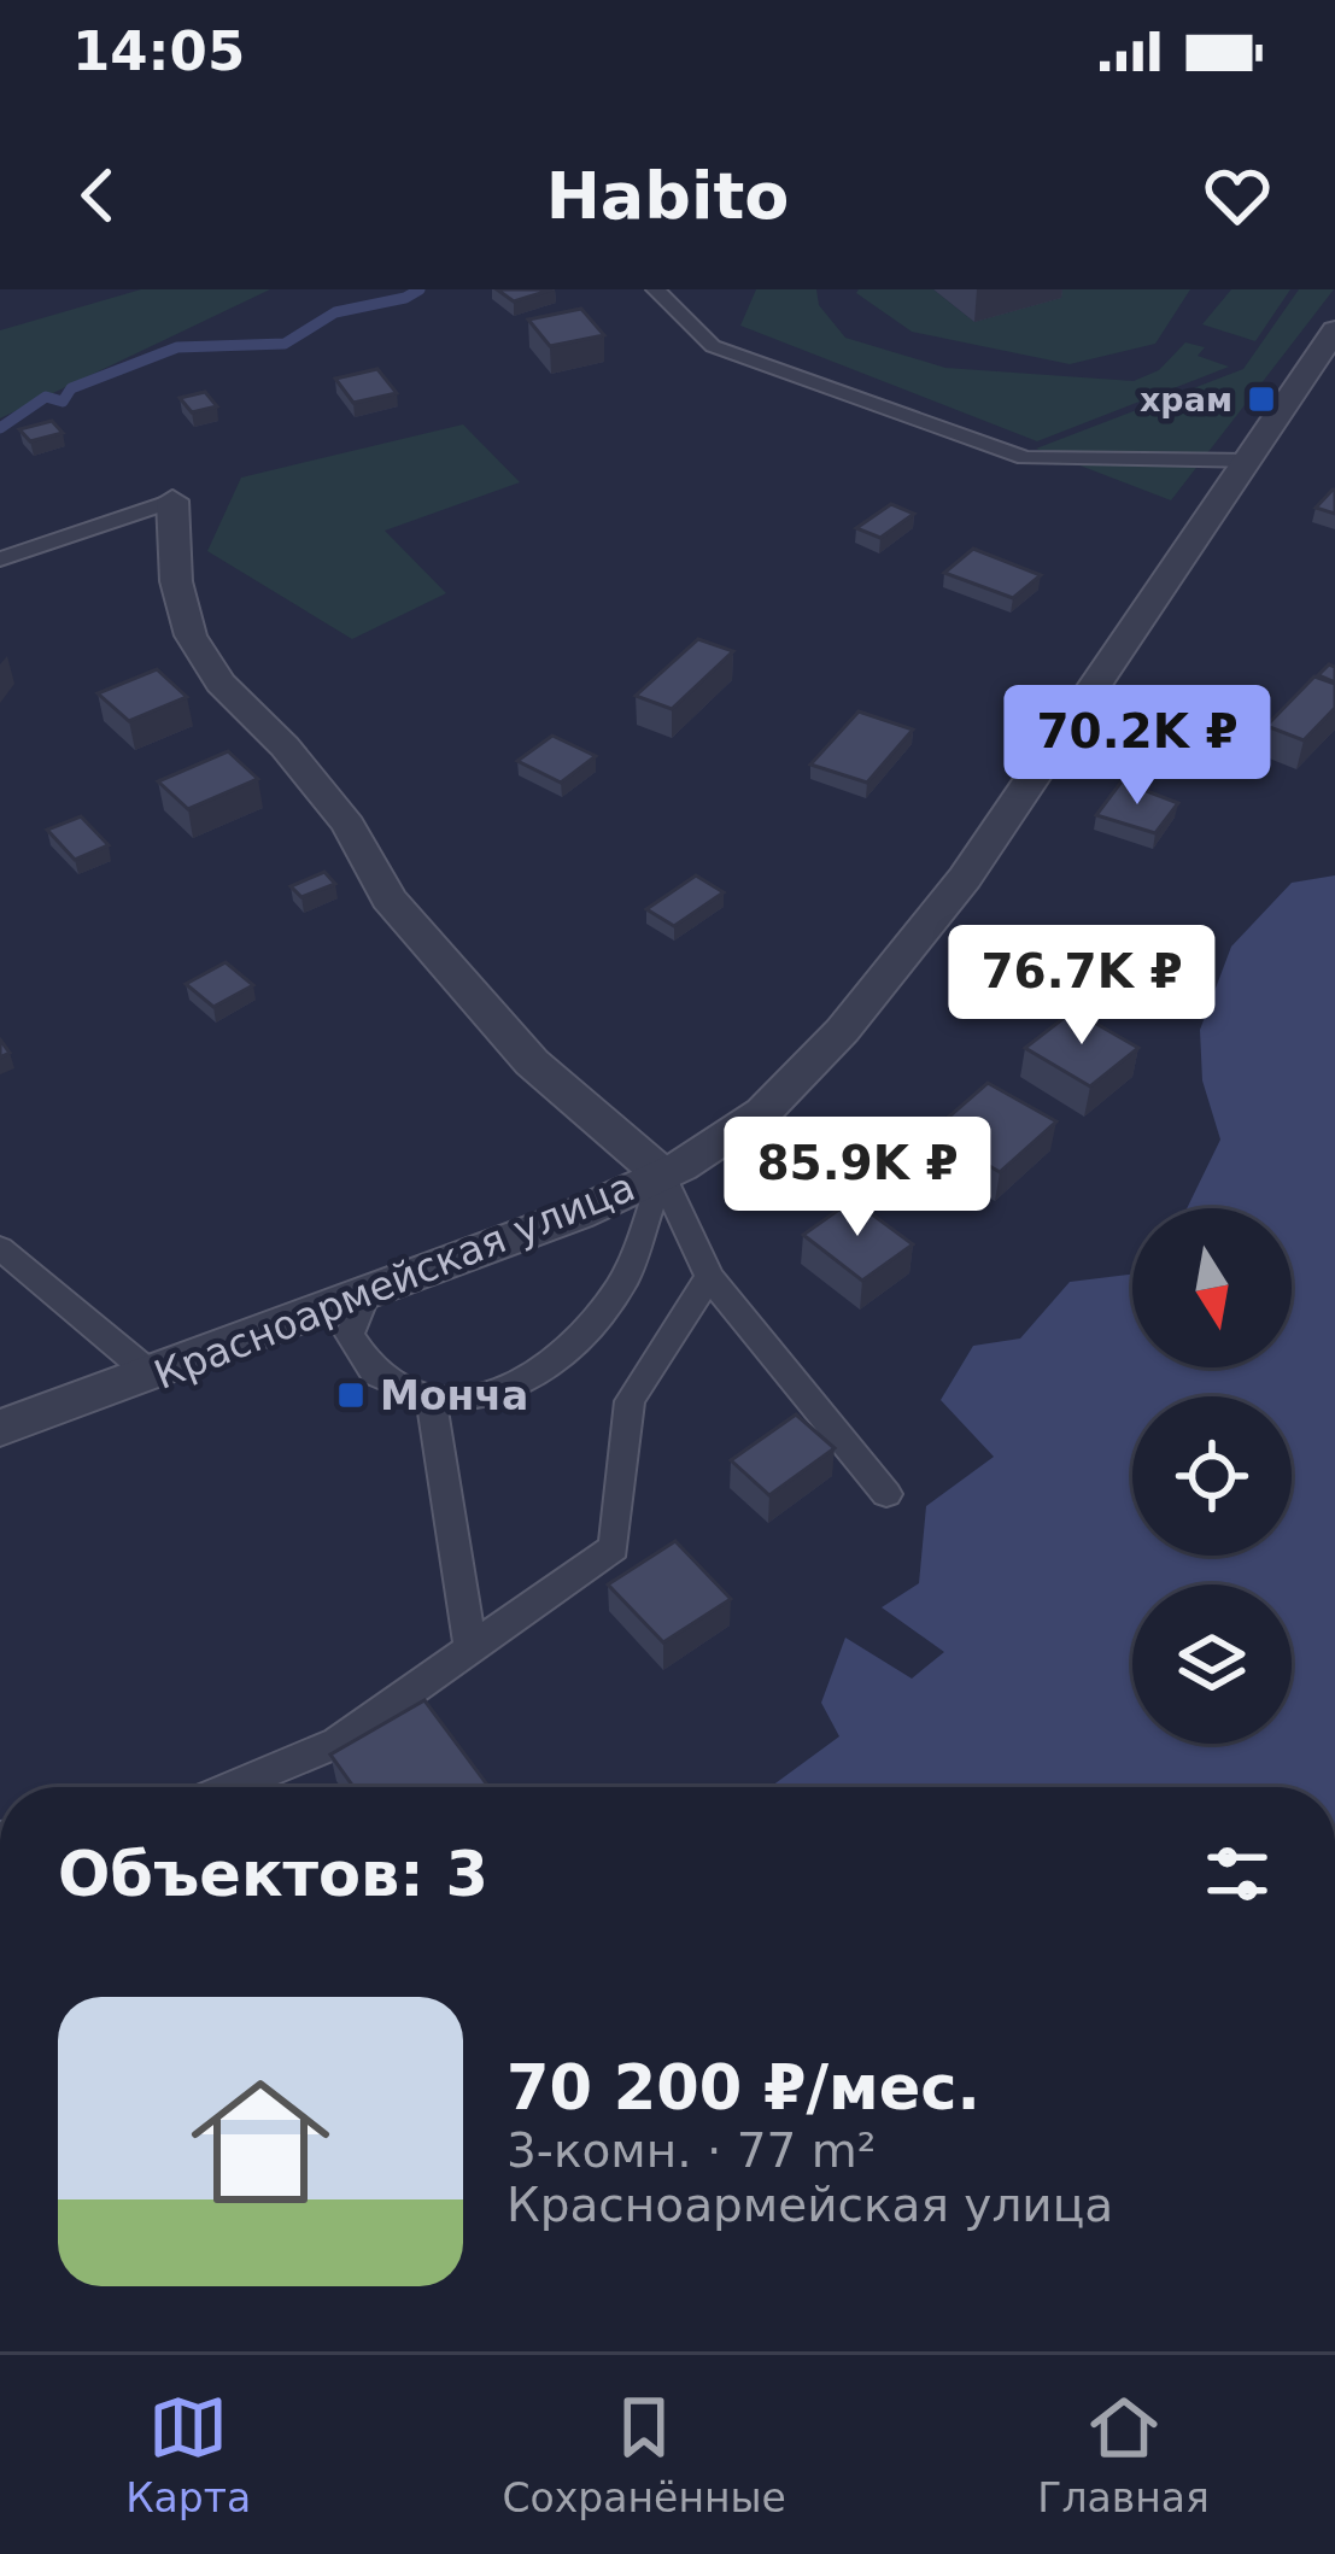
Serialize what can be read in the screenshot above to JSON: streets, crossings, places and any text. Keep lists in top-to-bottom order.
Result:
{
  "streets": {
    "street": ["Красноармейская улица"]
  },
  "places": {
    "transit": ["храм", "Монча"]
  },
  "north": "bottom",
  "page": {
    "status": "14:05",
    "header": "Habito",
    "price": ["70.2K ₽", "76.7K ₽", "85.9K ₽"],
    "heading": "Объектов: 3",
    "list": [
      {
        "name": "70 200 ₽/мес.",
        "note": "3-комн. · 77 m² · Красноармейская улица"
      }
    ],
    "tabs": ["Карта", "Сохранённые", "Главная"]
  }
}
